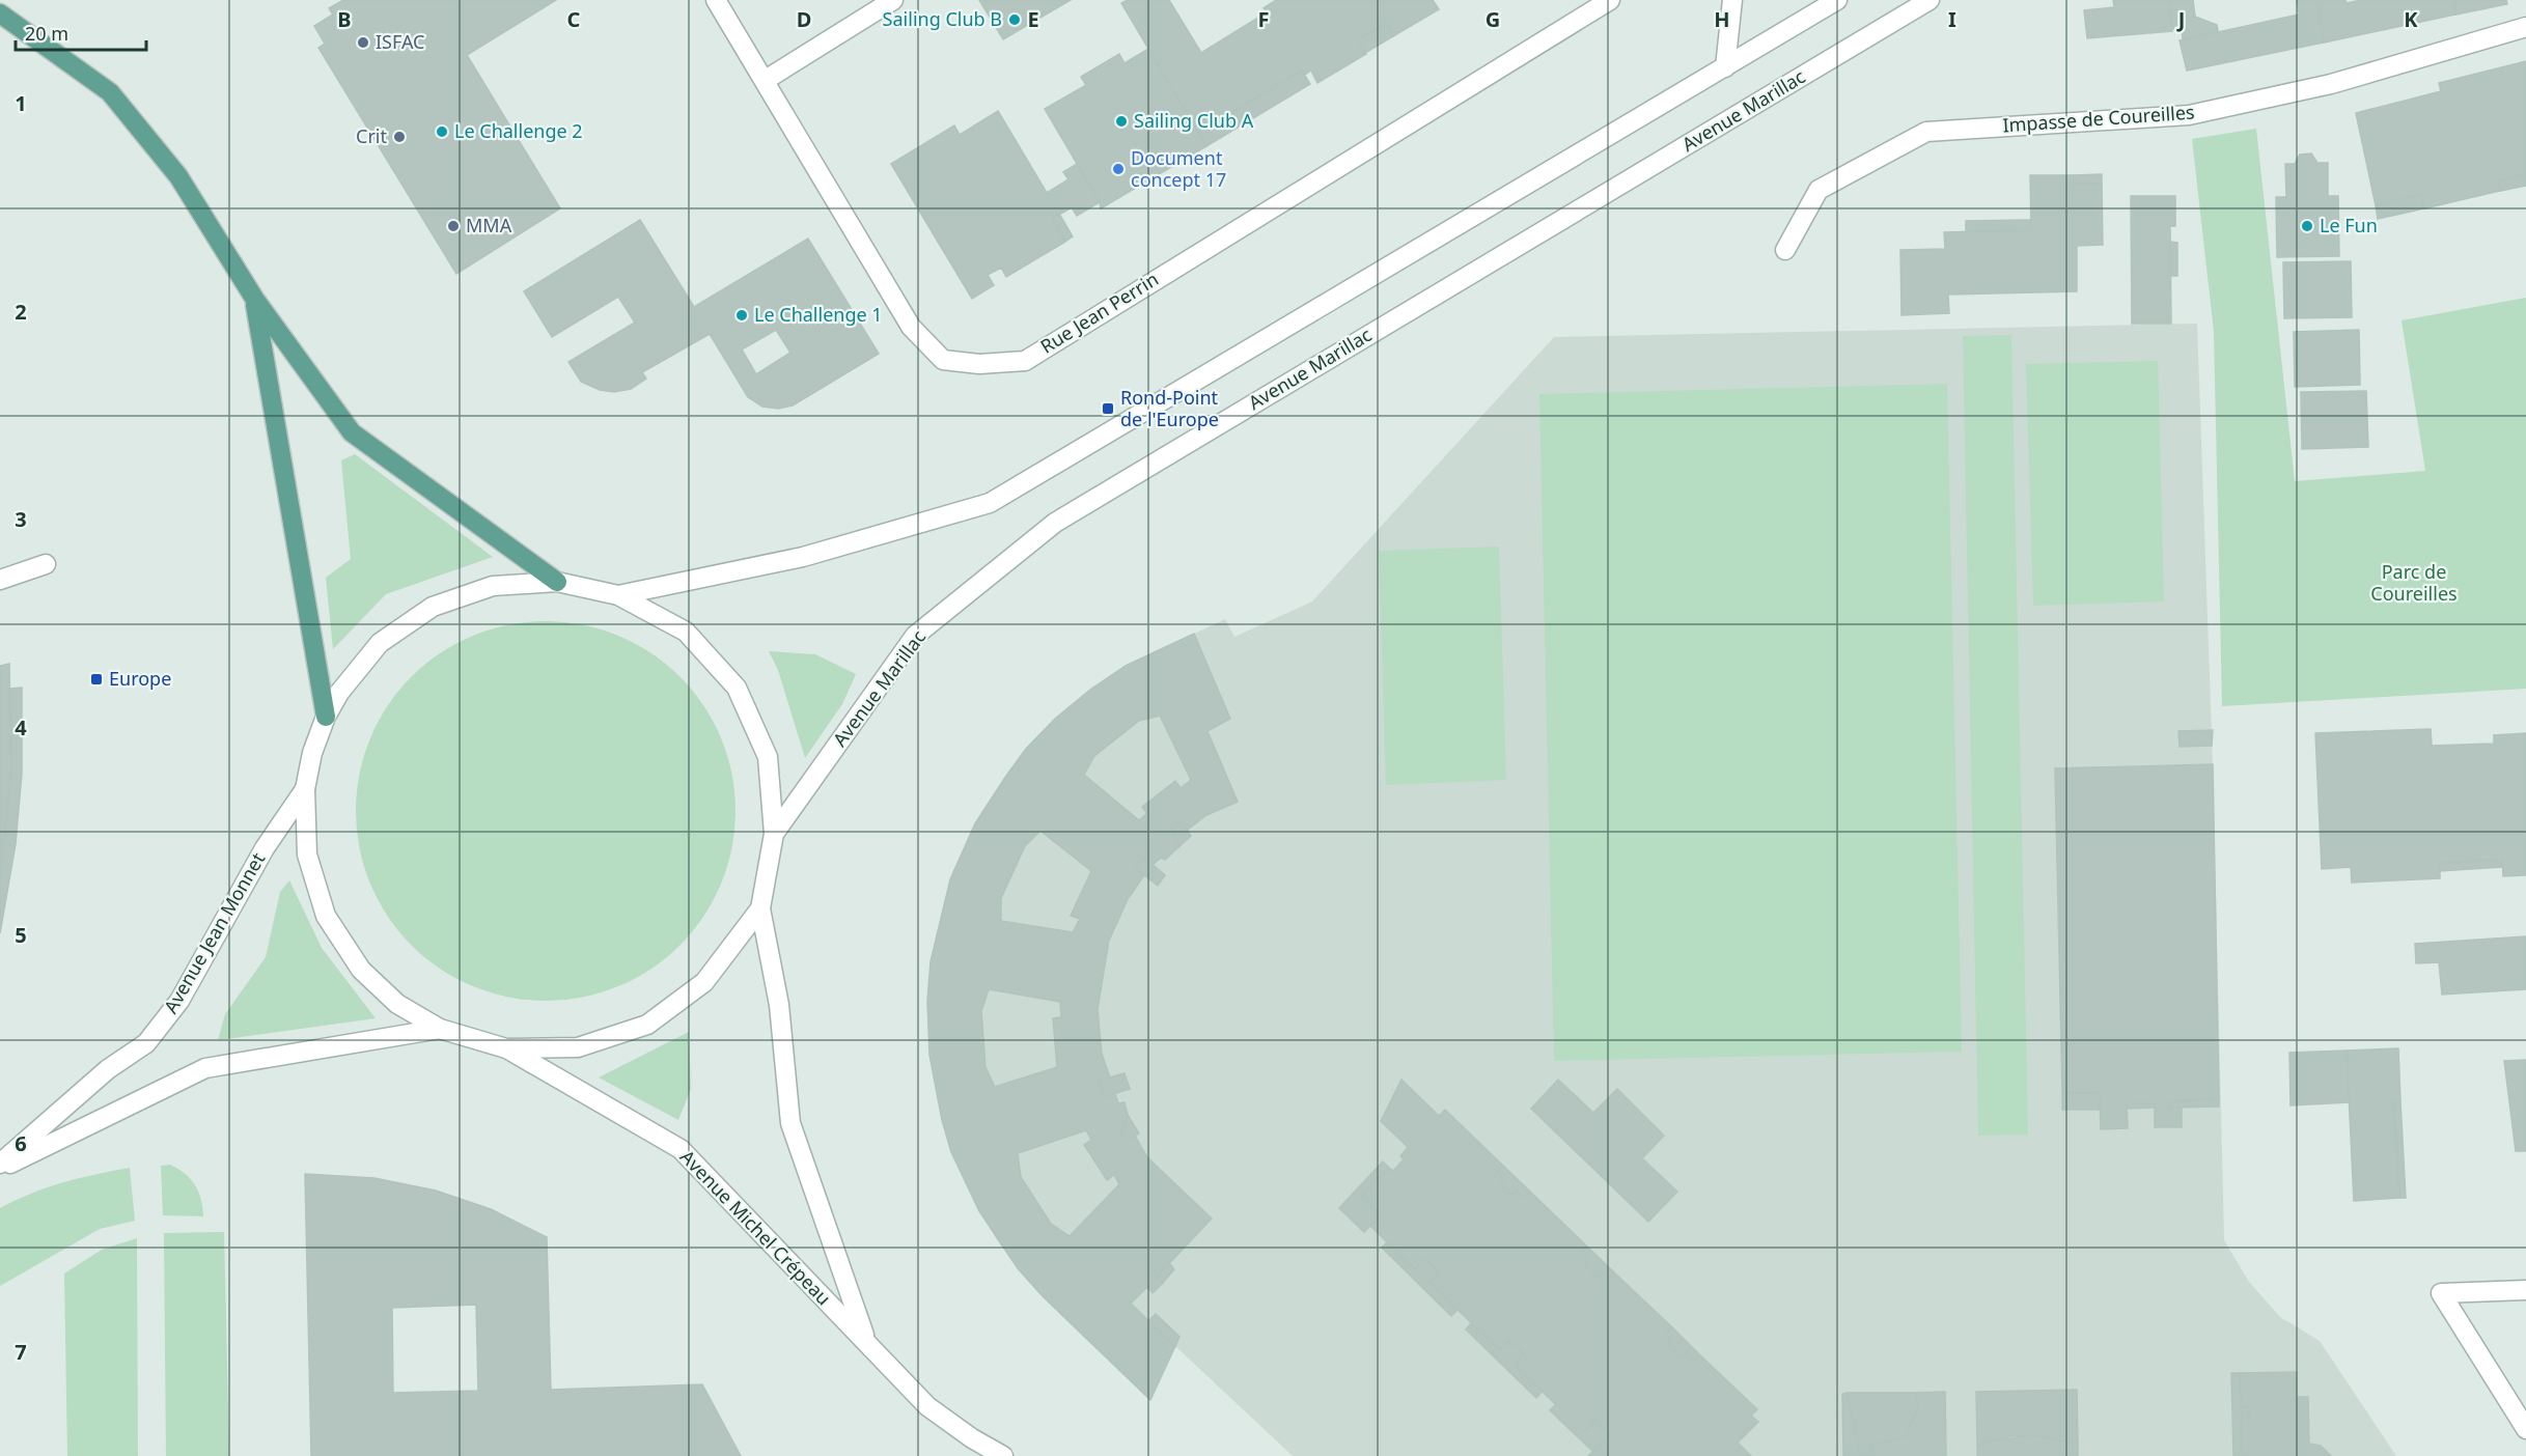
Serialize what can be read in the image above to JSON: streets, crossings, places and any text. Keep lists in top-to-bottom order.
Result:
{
  "streets": {
    "street": [
      "Avenue Marillac",
      "Impasse de Coureilles",
      "Rue Jean Perrin",
      "Avenue Jean Monnet",
      "Avenue Michel Crépeau"
    ]
  },
  "parks": ["Parc de Coureilles"],
  "places": {
    "other": [
      "Sailing Club B",
      "ISFAC",
      "Sailing Club A",
      "Le Challenge 2",
      "Crit",
      "Document concept 17",
      "MMA",
      "Le Fun",
      "Le Challenge 1"
    ],
    "transit": ["Rond-Point de l'Europe", "Europe"]
  },
  "scale_bar": "20 m",
  "grid": {
    "columns": [
      "B",
      "C",
      "D",
      "E",
      "F",
      "G",
      "H",
      "I",
      "J",
      "K"
    ],
    "rows": [
      "1",
      "2",
      "3",
      "4",
      "5",
      "6",
      "7"
    ]
  }
}
